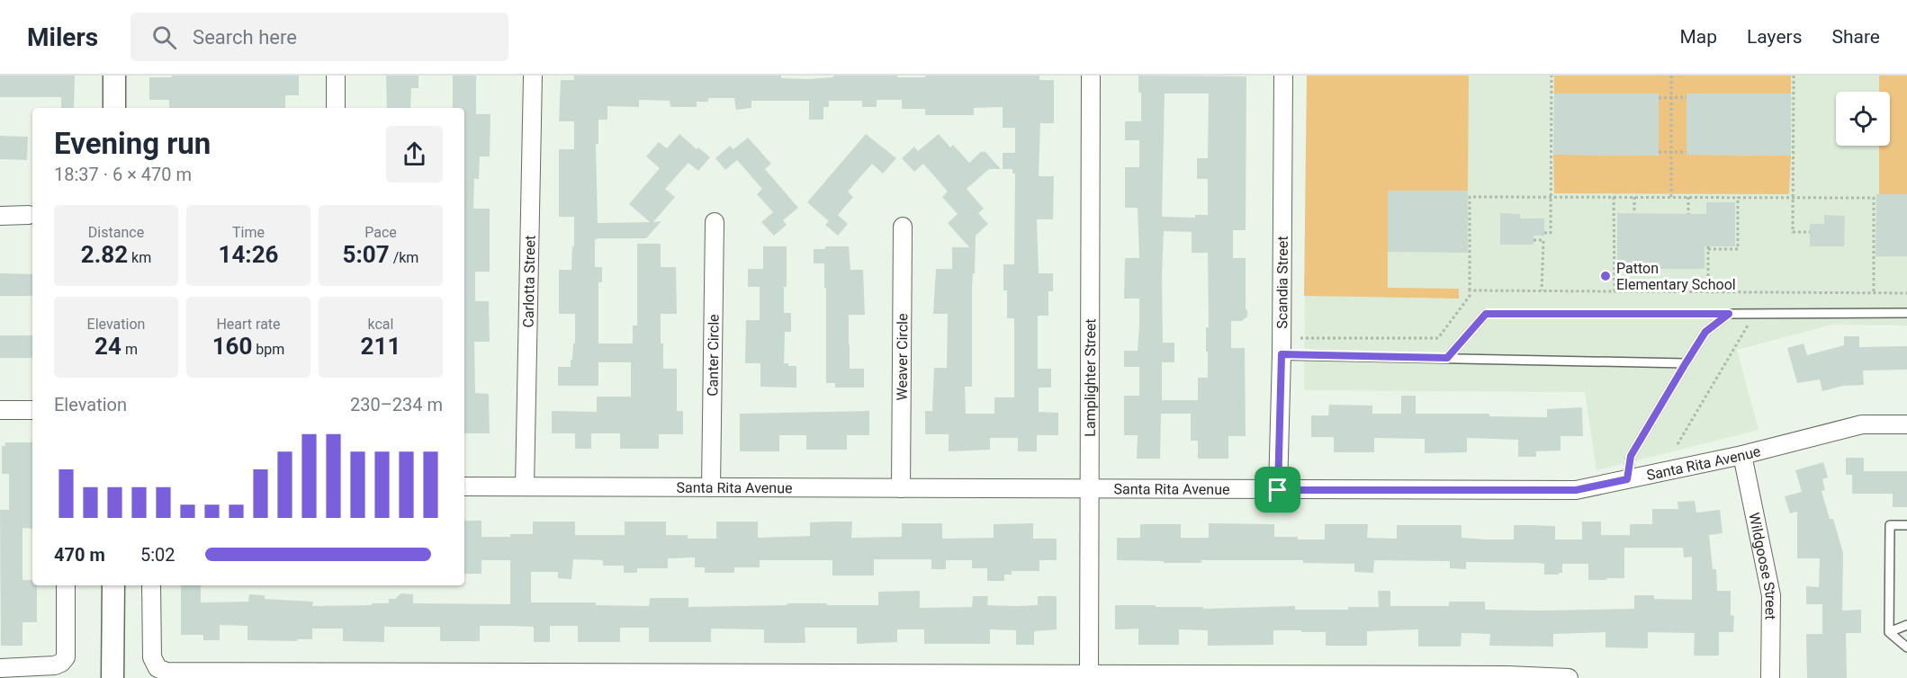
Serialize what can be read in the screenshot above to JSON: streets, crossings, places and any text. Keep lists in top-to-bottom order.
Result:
{
  "streets": {
    "street": [
      "Carlotta Street",
      "Scandia Street",
      "Canter Circle",
      "Weaver Circle",
      "Lamplighter Street",
      "Santa Rita Avenue",
      "Wildgoose Street"
    ]
  },
  "crossings": [
    ["Carlotta Street", "Santa Rita Avenue"],
    ["Scandia Street", "Santa Rita Avenue"],
    ["Canter Circle", "Santa Rita Avenue"],
    ["Weaver Circle", "Santa Rita Avenue"],
    ["Lamplighter Street", "Santa Rita Avenue"],
    ["Santa Rita Avenue", "Wildgoose Street"]
  ],
  "places": ["Patton Elementary School"],
  "page": {
    "header": "Milers",
    "search": "Search here",
    "nav": ["Map", "Layers", "Share"],
    "heading": ["Evening run", "18:37 · 6 × 470 m"],
    "stats": [
      ["Distance", "2.82 km"],
      ["Time", "14:26"],
      ["Pace", "5:07 /km"],
      ["Elevation", "24 m"],
      ["Heart rate", "160 bpm"],
      ["kcal", "211"]
    ],
    "chart": ["Elevation", "230–234 m"],
    "list": [
      {
        "name": "470 m",
        "note": "5:02"
      }
    ]
  }
}
